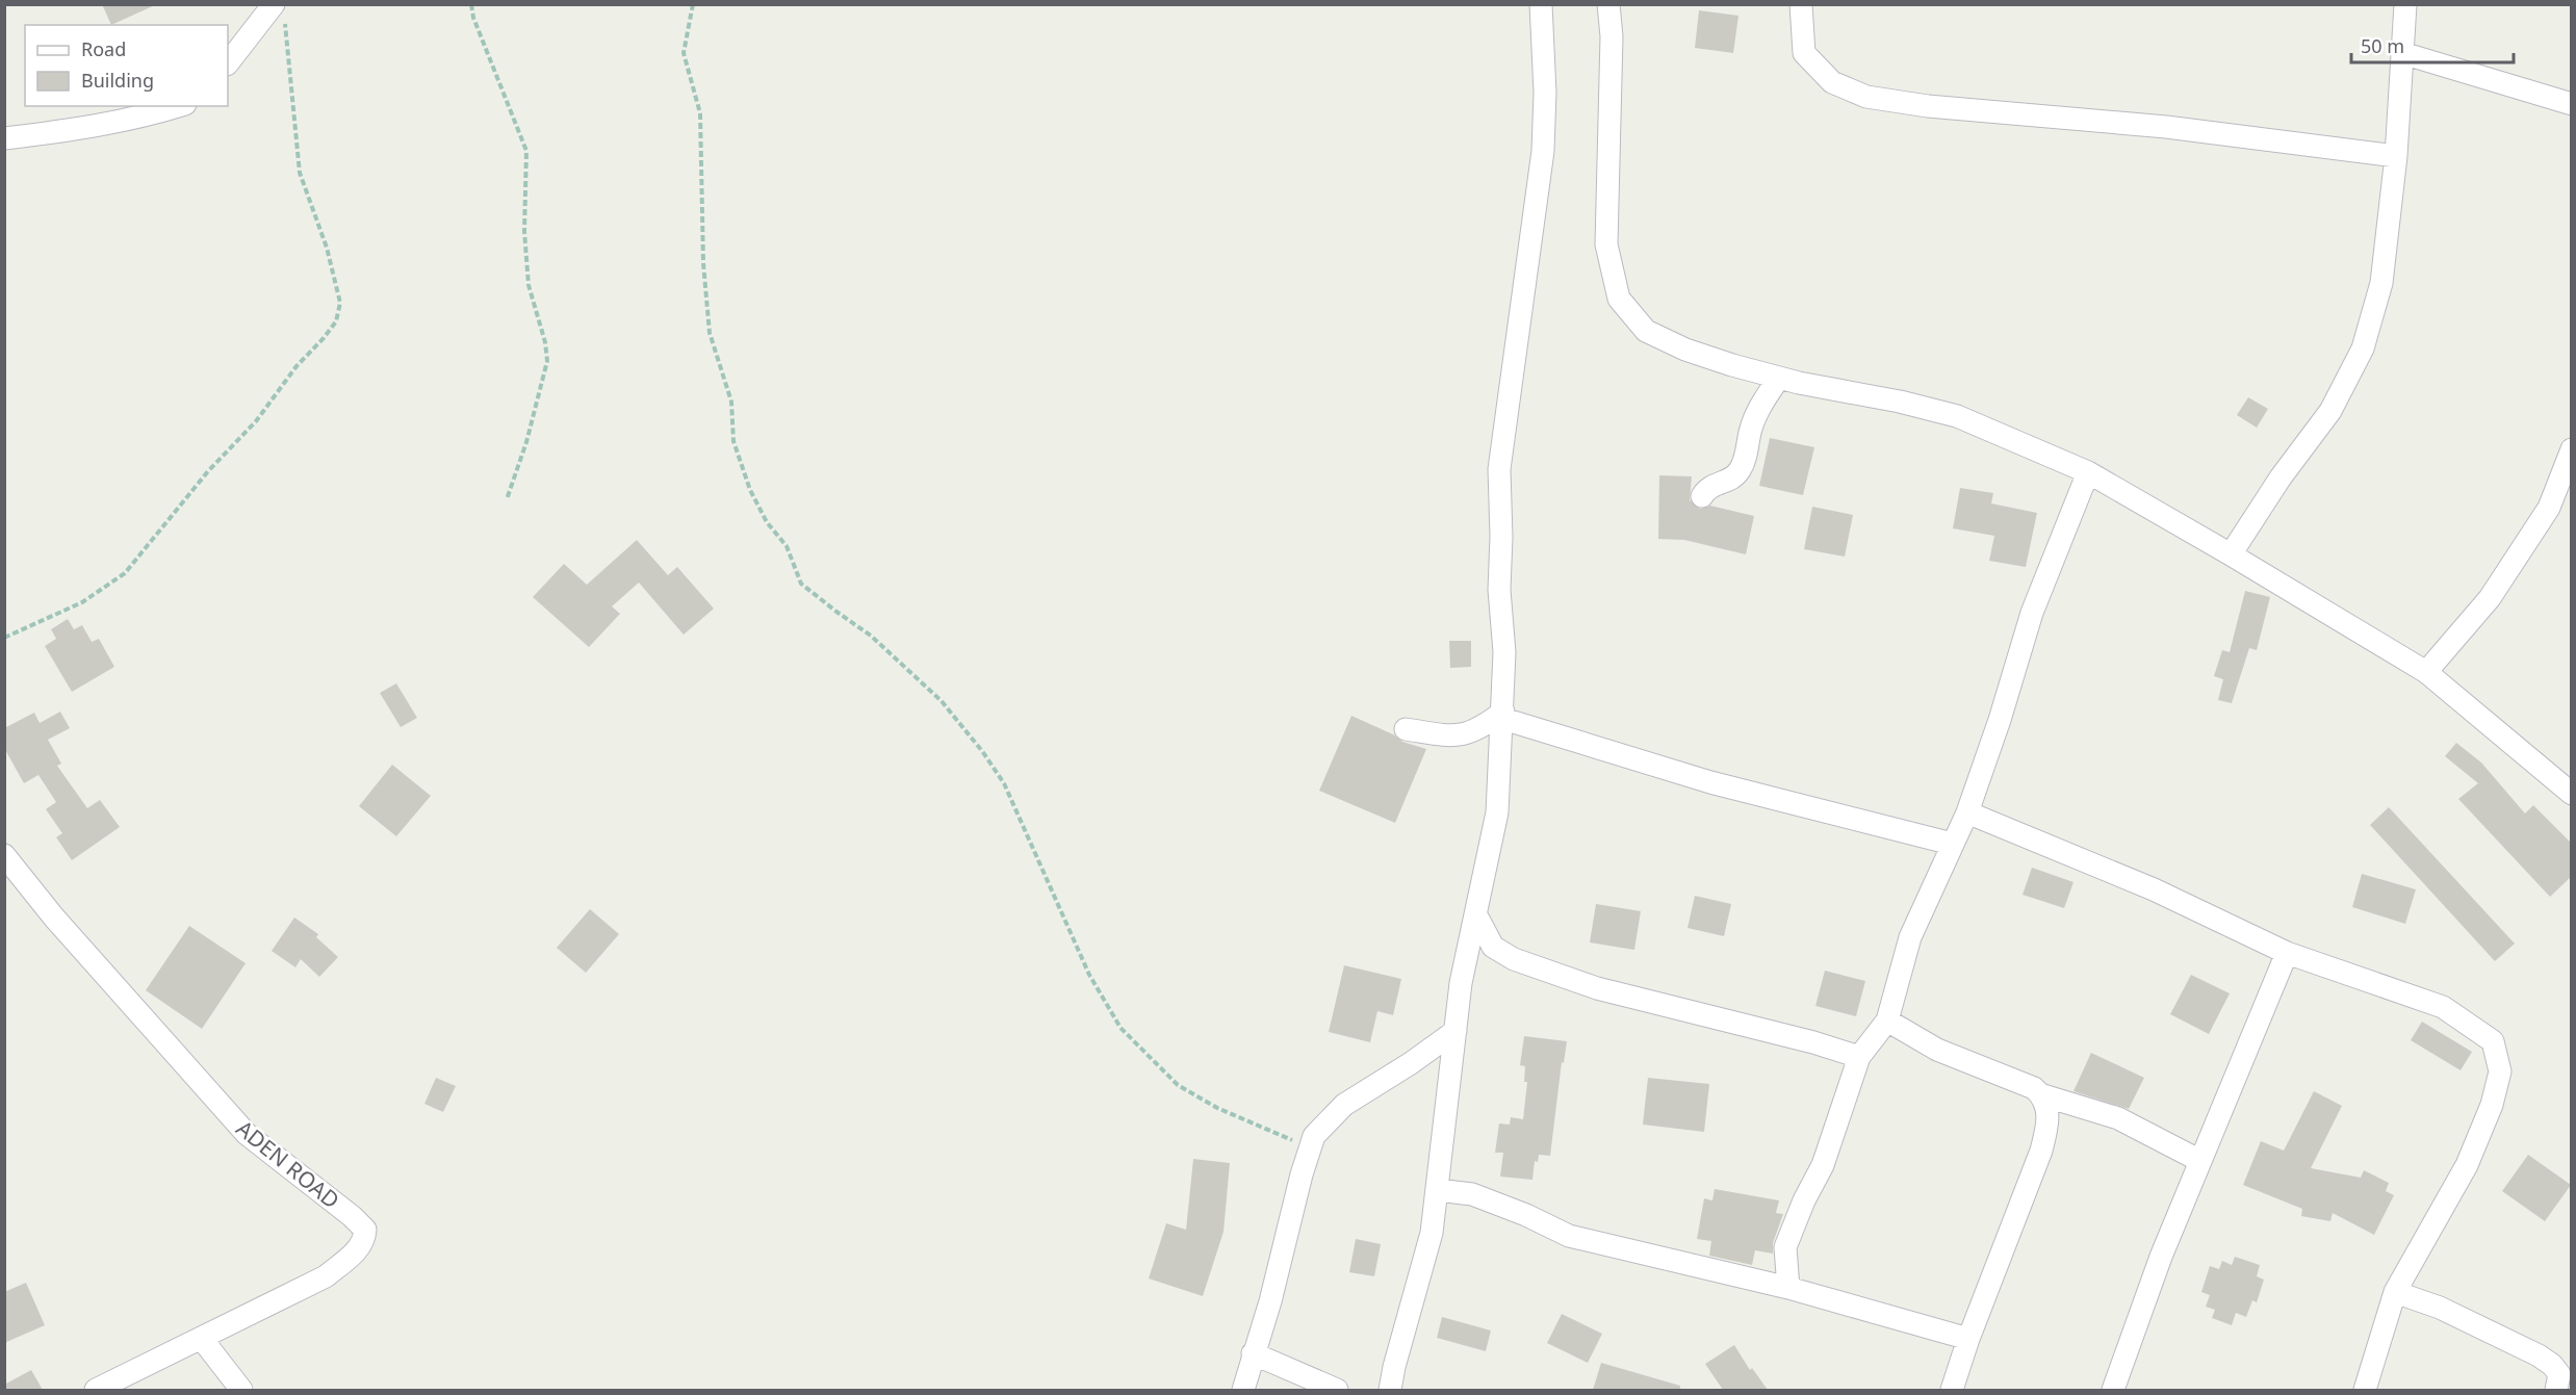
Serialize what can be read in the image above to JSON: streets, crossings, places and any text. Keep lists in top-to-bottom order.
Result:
{
  "streets": {
    "street": ["ADEN ROAD"]
  },
  "legend": ["Road", "Building"],
  "scale_bar": "50 m"
}
